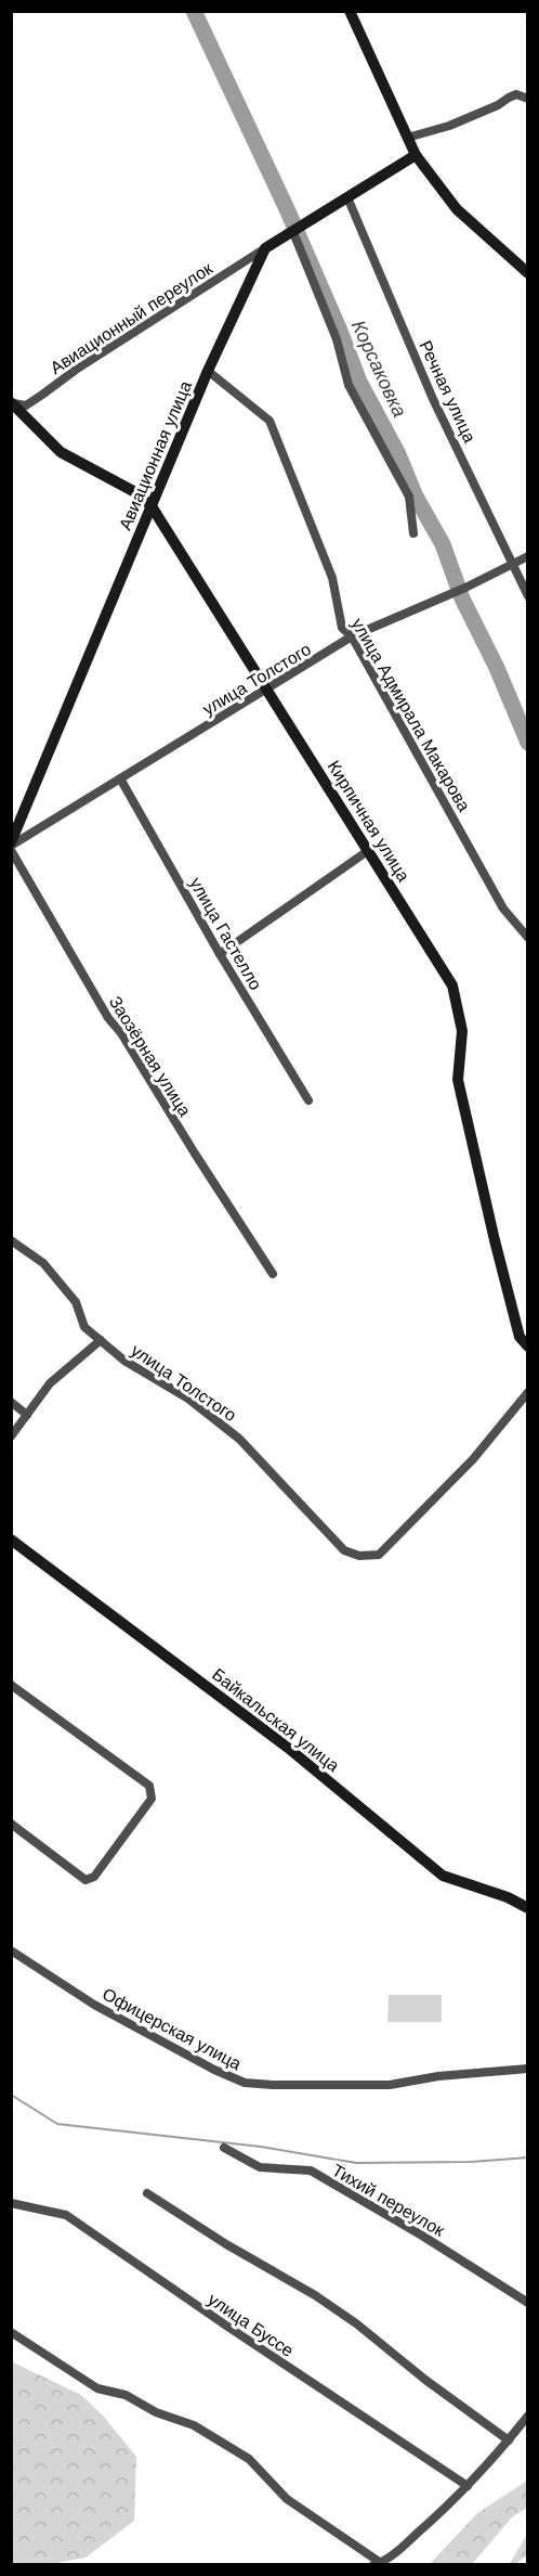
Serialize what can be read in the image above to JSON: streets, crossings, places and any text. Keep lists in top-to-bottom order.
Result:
{
  "streets": {
    "street": [
      "Авиационный переулок",
      "Речная улица",
      "Авиационная улица",
      "улица Толстого",
      "улица Адмирала Макарова",
      "Кирпичная улица",
      "улица Гастелло",
      "Заозёрная улица",
      "Байкальская улица",
      "Офицерская улица",
      "Тихий переулок",
      "улица Буссе"
    ]
  },
  "crossings": [
    ["Авиационный переулок", "Авиационная улица"],
    ["Авиационный переулок", "Кирпичная улица"],
    ["Речная улица", "улица Толстого"],
    ["Авиационная улица", "улица Толстого"],
    ["Авиационная улица", "улица Адмирала Макарова"],
    ["Авиационная улица", "Кирпичная улица"],
    ["Авиационная улица", "Заозёрная улица"],
    ["улица Толстого", "улица Адмирала Макарова"],
    ["улица Толстого", "Кирпичная улица"],
    ["улица Толстого", "улица Гастелло"],
    ["улица Толстого", "Заозёрная улица"]
  ],
  "water": ["Корсаковка"]
}
